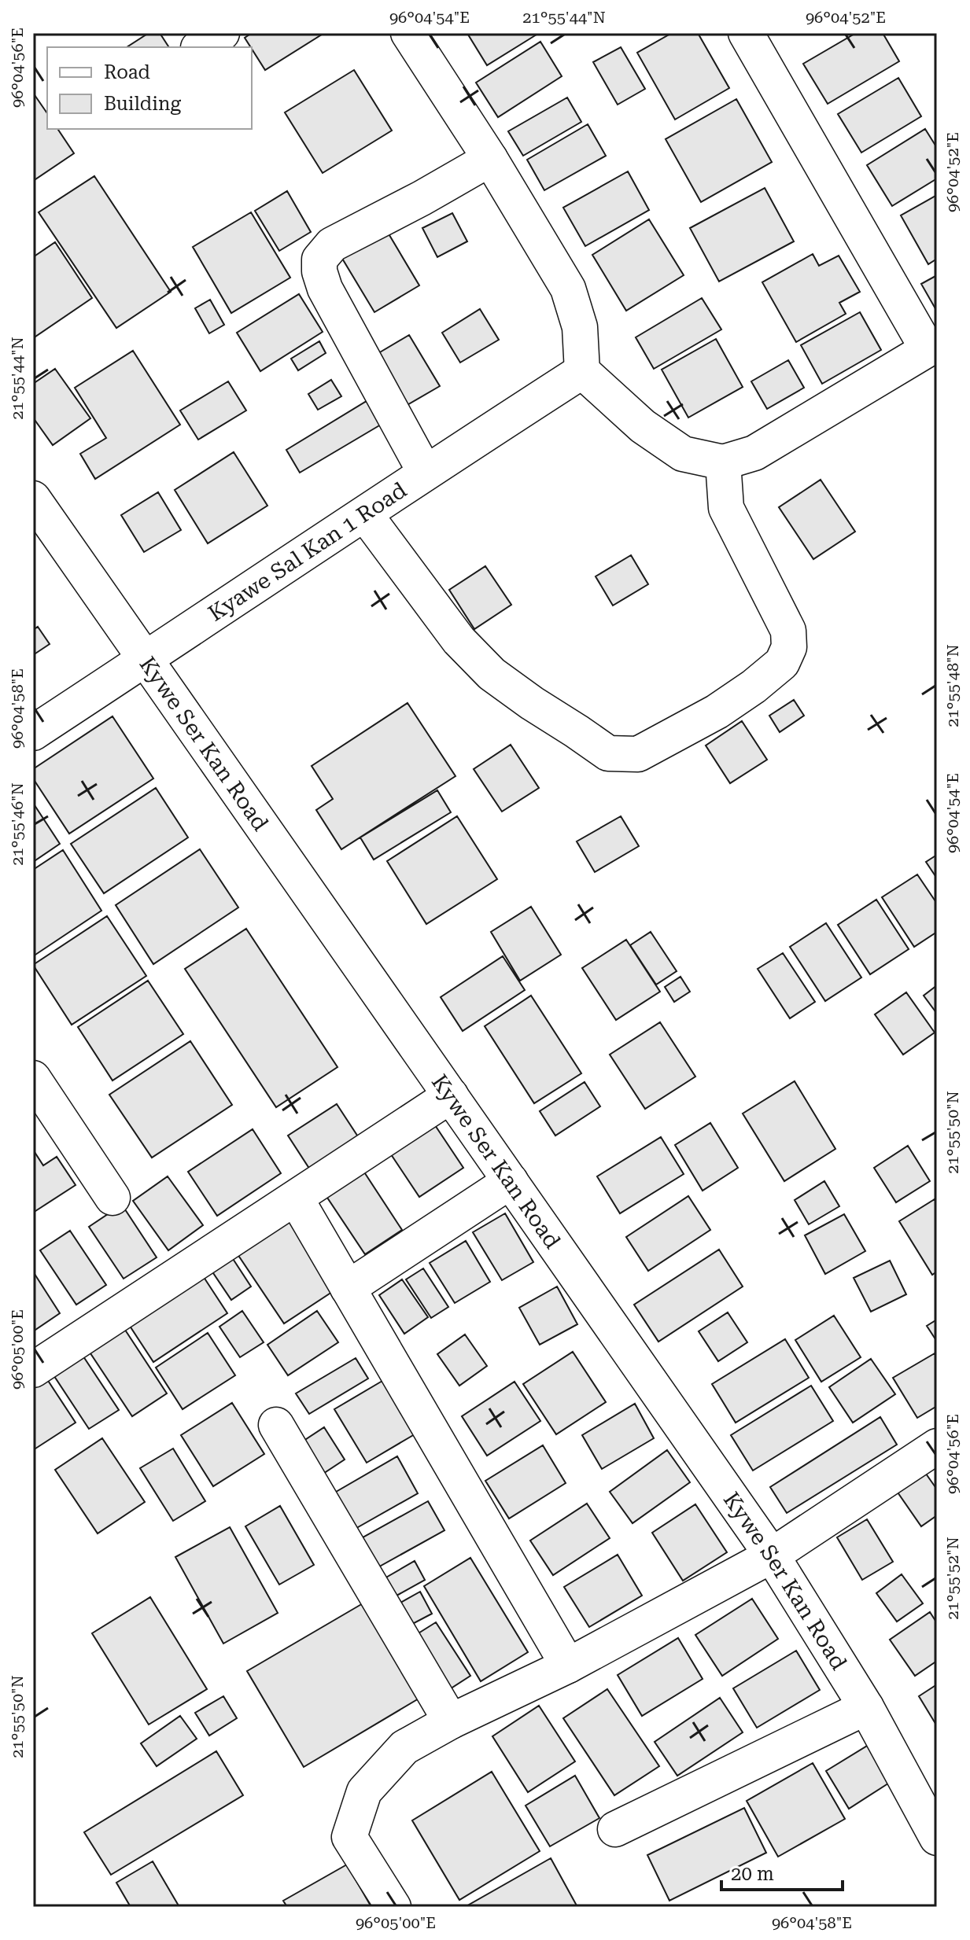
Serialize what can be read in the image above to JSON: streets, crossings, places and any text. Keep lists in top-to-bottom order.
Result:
{
  "streets": {
    "street": ["Kyawe Sal Kan 1 Road", "Kywe Ser Kan Road"]
  },
  "crossings": [
    ["Kyawe Sal Kan 1 Road", "Kywe Ser Kan Road"]
  ],
  "legend": ["Road", "Building"],
  "scale_bar": "20 m",
  "coordinates": [
    "96°04'54\"E",
    "21°55'44\"N",
    "96°04'52\"E",
    "96°04'56\"E",
    "21°55'48\"N",
    "96°04'58\"E",
    "21°55'46\"N",
    "21°55'50\"N",
    "96°05'00\"E",
    "21°55'52\"N"
  ]
}
